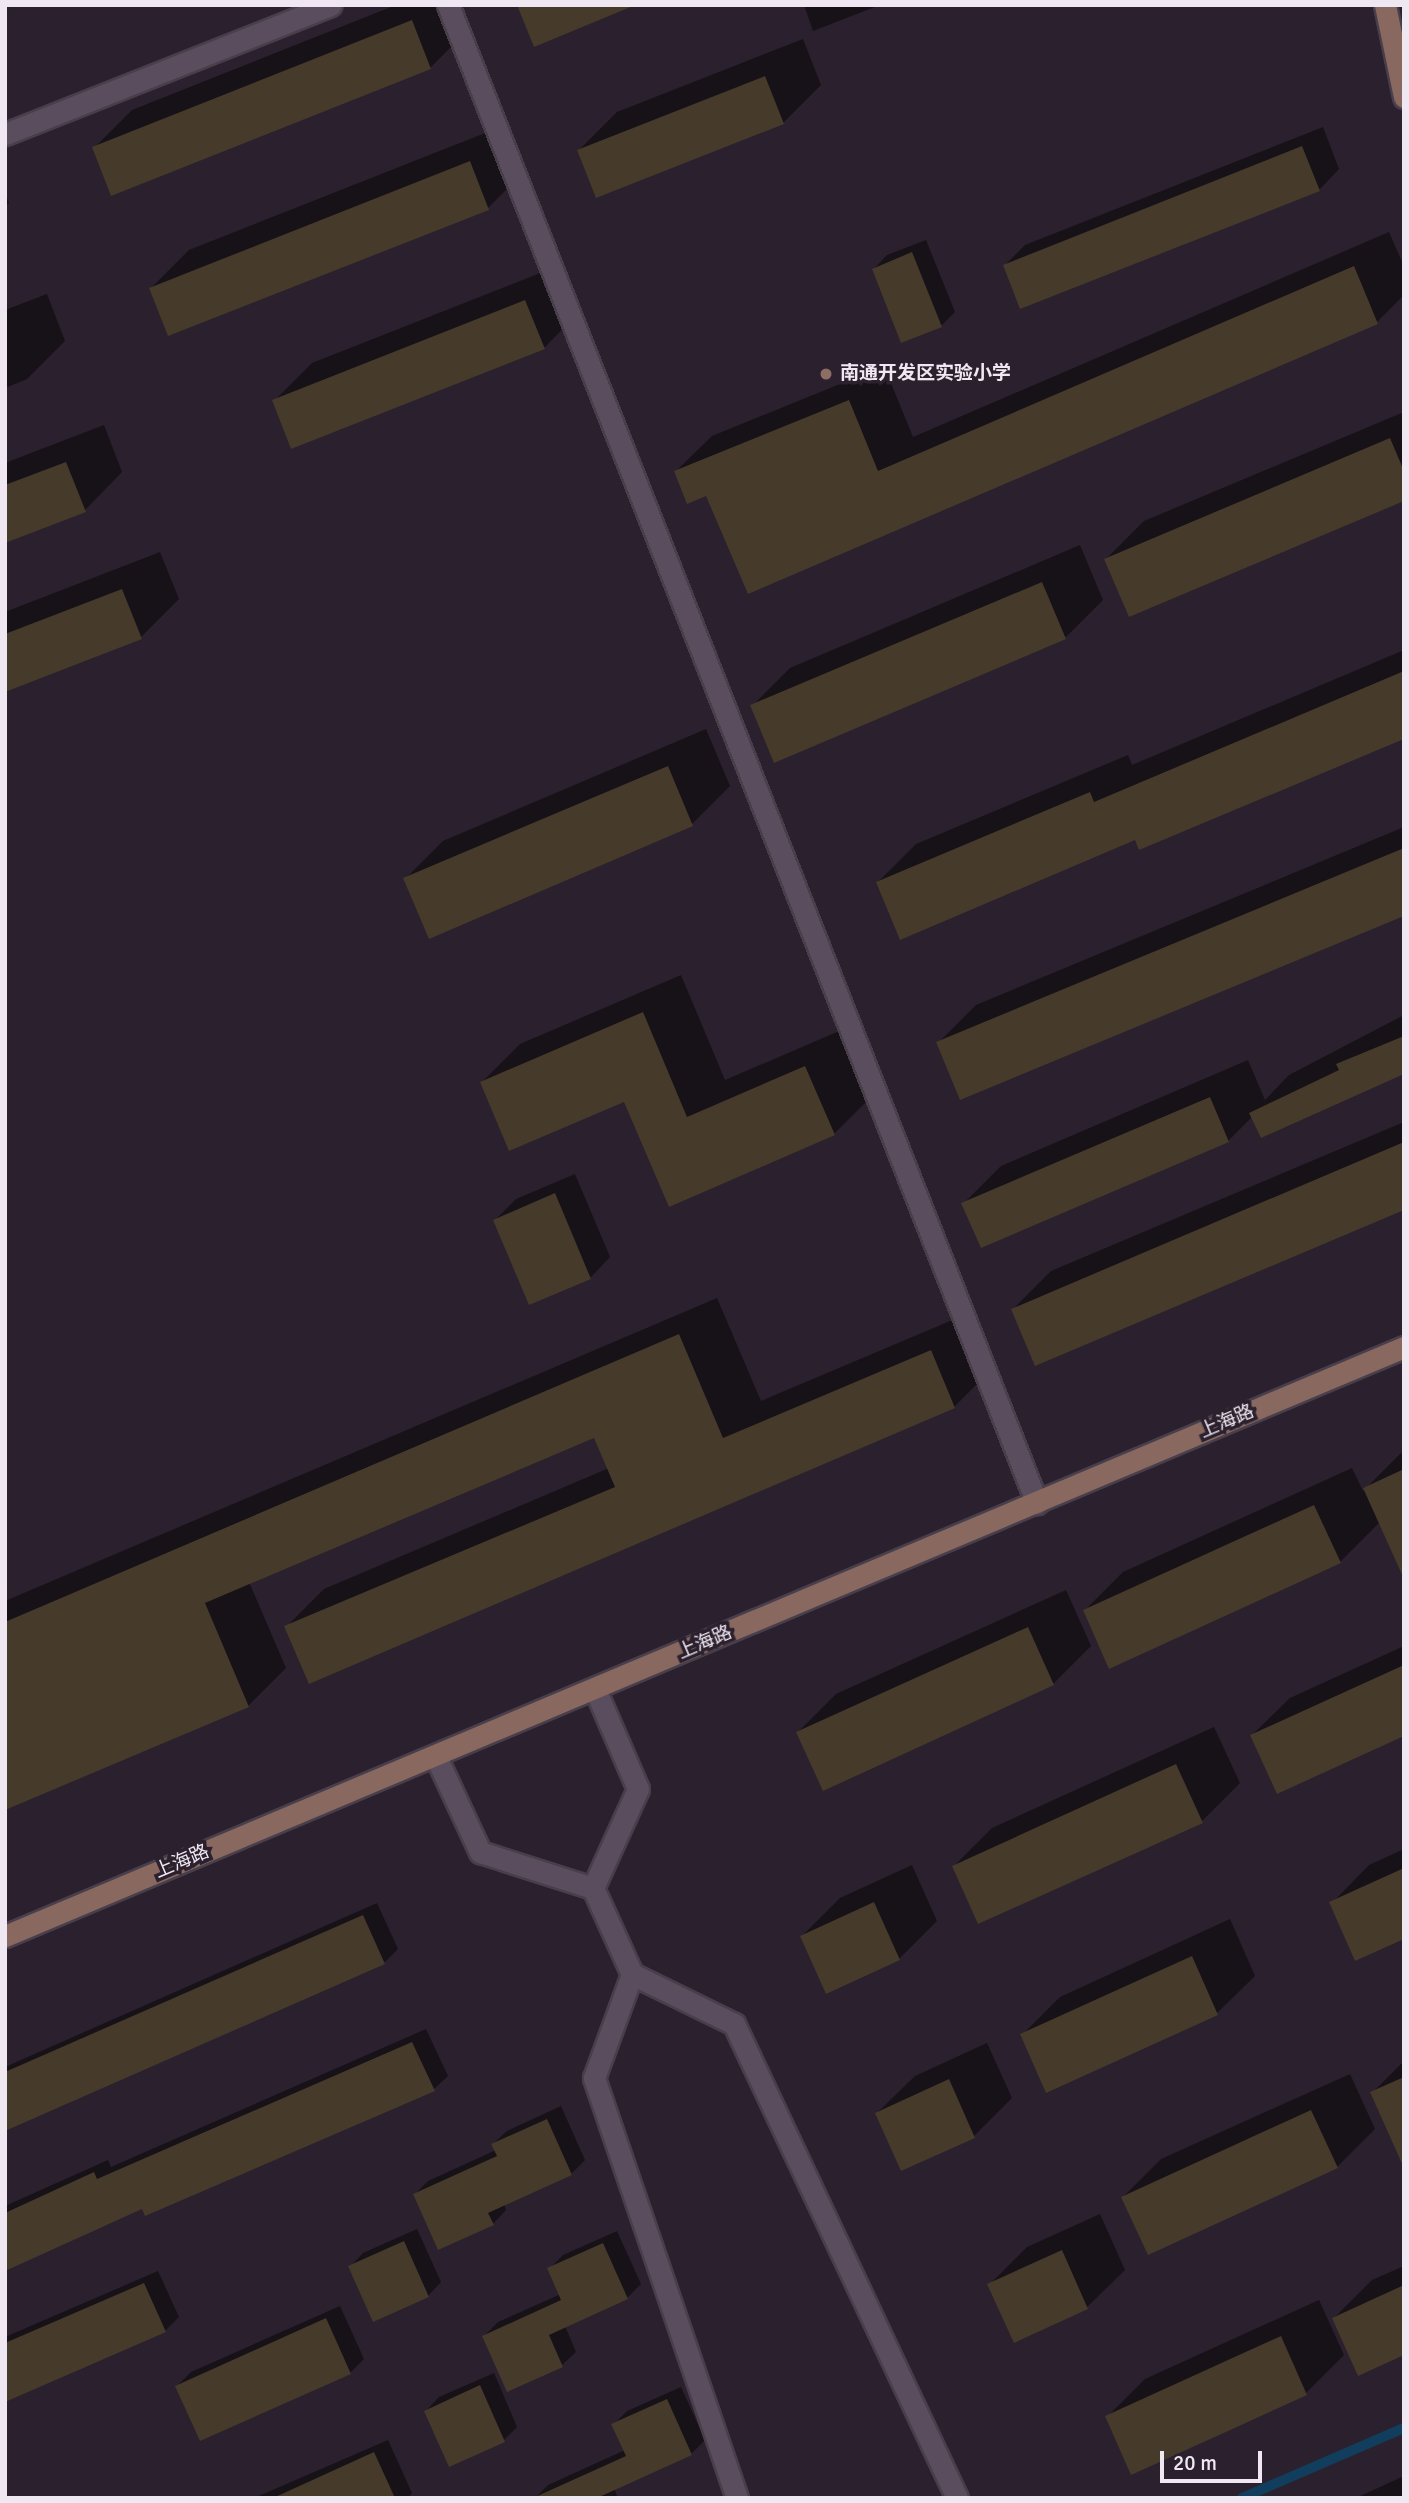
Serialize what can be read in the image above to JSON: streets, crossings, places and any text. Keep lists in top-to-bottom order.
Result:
{
  "streets": {
    "street": ["上海路"]
  },
  "places": ["南通开发区实验小学"],
  "scale_bar": "20 m"
}
